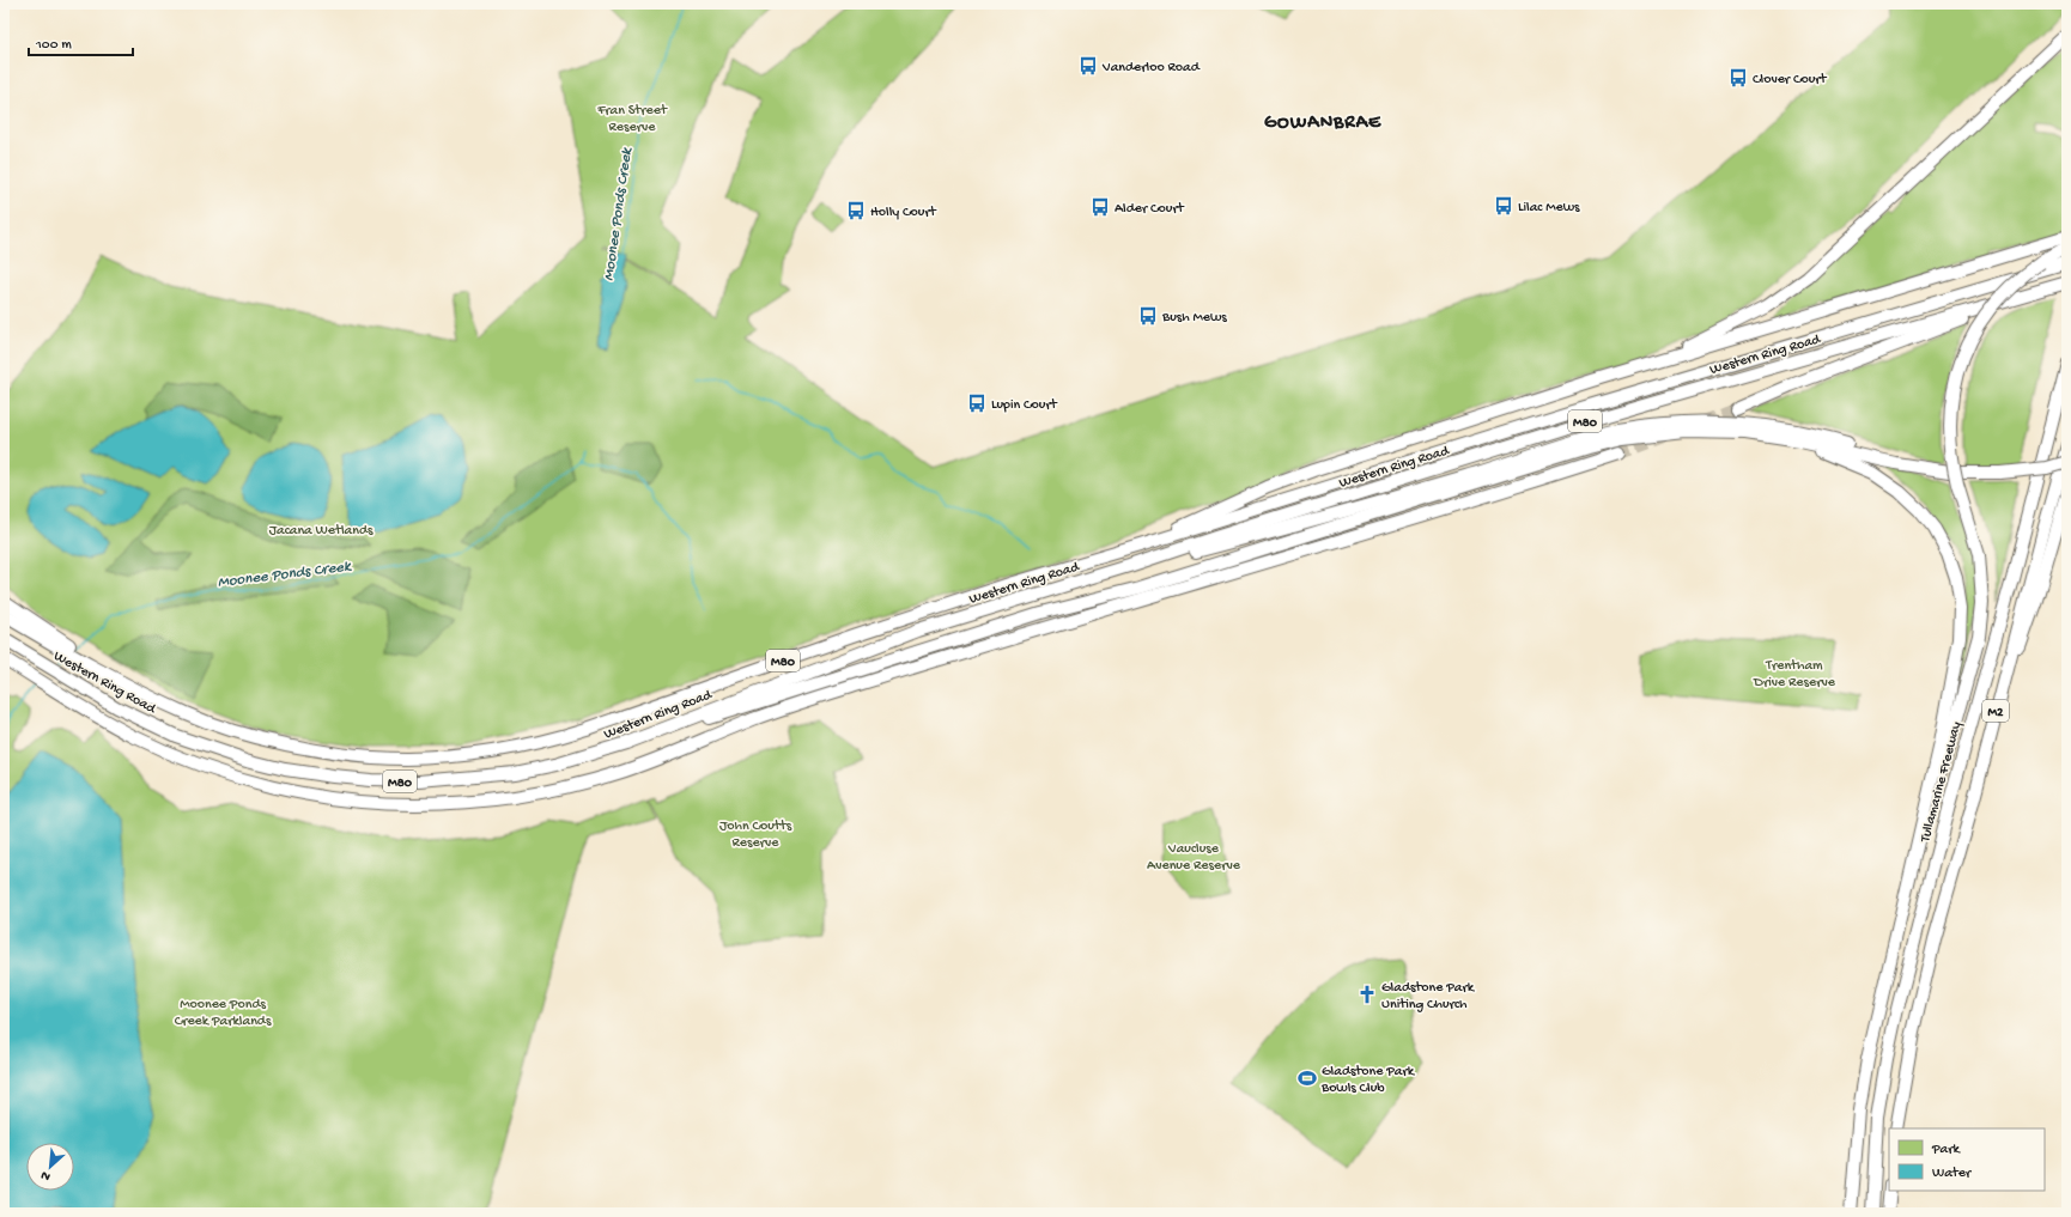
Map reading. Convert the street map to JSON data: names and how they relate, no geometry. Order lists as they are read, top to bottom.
{
  "streets": {
    "highway": [
      "Western Ring Road",
      "M80",
      "M2",
      "Tullamarine Freeway"
    ]
  },
  "districts": ["GOWANBRAE"],
  "water": ["Moonee Ponds Creek"],
  "parks": [
    "Fran Street Reserve",
    "Jacana Wetlands",
    "Trentham Drive Reserve",
    "John Coutts Reserve",
    "Vaucluse Avenue Reserve",
    "Moonee Ponds Creek Parklands"
  ],
  "places": {
    "bus stop": [
      "Vanderloo Road",
      "Clover Court",
      "Lilac Mews",
      "Alder Court",
      "Holly Court",
      "Bush Mews",
      "Lupin Court"
    ],
    "church": ["Gladstone Park Uniting Church"],
    "sports": ["Gladstone Park Bowls Club"]
  },
  "legend": ["Park", "Water"],
  "scale_bar": "100 m",
  "north": "bottom left"
}
